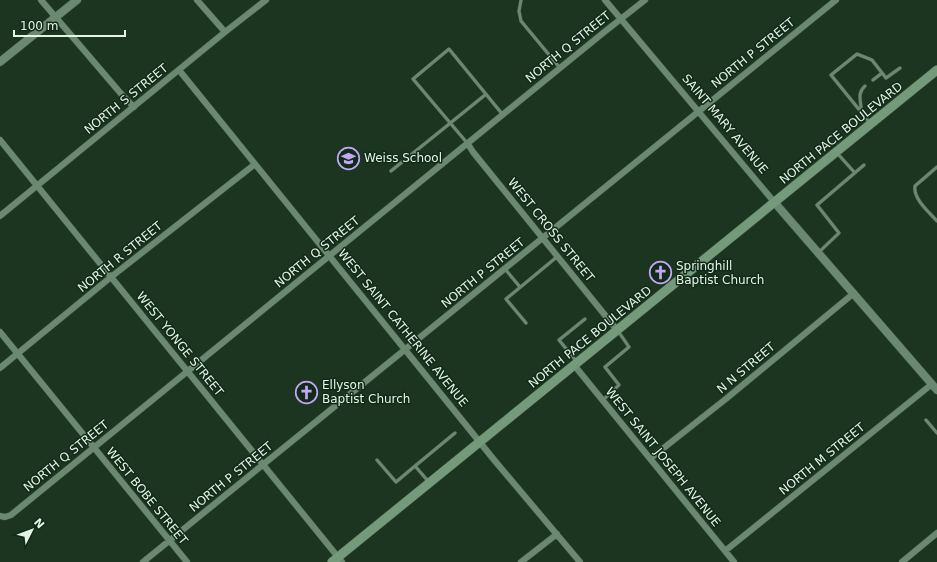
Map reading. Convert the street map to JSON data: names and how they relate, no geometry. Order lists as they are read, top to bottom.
{
  "streets": {
    "main road": ["NORTH PACE BOULEVARD"],
    "street": [
      "NORTH Q STREET",
      "NORTH P STREET",
      "NORTH S STREET",
      "SAINT MARY AVENUE",
      "WEST CROSS STREET",
      "NORTH R STREET",
      "WEST SAINT CATHERINE AVENUE",
      "WEST YONGE STREET",
      "N N STREET",
      "WEST SAINT JOSEPH AVENUE",
      "NORTH M STREET",
      "WEST BOBE STREET"
    ]
  },
  "crossings": [
    ["NORTH Q STREET", "SAINT MARY AVENUE"],
    ["NORTH Q STREET", "WEST CROSS STREET"],
    ["NORTH Q STREET", "WEST SAINT CATHERINE AVENUE"],
    ["NORTH Q STREET", "WEST YONGE STREET"],
    ["NORTH Q STREET", "WEST BOBE STREET"],
    ["NORTH P STREET", "SAINT MARY AVENUE"],
    ["NORTH P STREET", "WEST CROSS STREET"],
    ["NORTH P STREET", "WEST SAINT CATHERINE AVENUE"],
    ["NORTH P STREET", "WEST YONGE STREET"],
    ["NORTH P STREET", "WEST BOBE STREET"],
    ["NORTH S STREET", "WEST SAINT CATHERINE AVENUE"],
    ["NORTH S STREET", "WEST YONGE STREET"],
    ["SAINT MARY AVENUE", "NORTH PACE BOULEVARD"],
    ["SAINT MARY AVENUE", "N N STREET"],
    ["SAINT MARY AVENUE", "NORTH M STREET"],
    ["NORTH PACE BOULEVARD", "WEST CROSS STREET"],
    ["NORTH PACE BOULEVARD", "WEST SAINT CATHERINE AVENUE"],
    ["NORTH PACE BOULEVARD", "WEST YONGE STREET"],
    ["NORTH PACE BOULEVARD", "WEST SAINT JOSEPH AVENUE"],
    ["NORTH R STREET", "WEST SAINT CATHERINE AVENUE"],
    ["NORTH R STREET", "WEST YONGE STREET"],
    ["NORTH R STREET", "WEST BOBE STREET"],
    ["N N STREET", "WEST SAINT JOSEPH AVENUE"],
    ["WEST SAINT JOSEPH AVENUE", "NORTH M STREET"]
  ],
  "places": {
    "school or university": ["Weiss School"],
    "church": ["Springhill Baptist Church", "Ellyson Baptist Church"]
  },
  "scale_bar": "100 m",
  "north": "top right"
}
